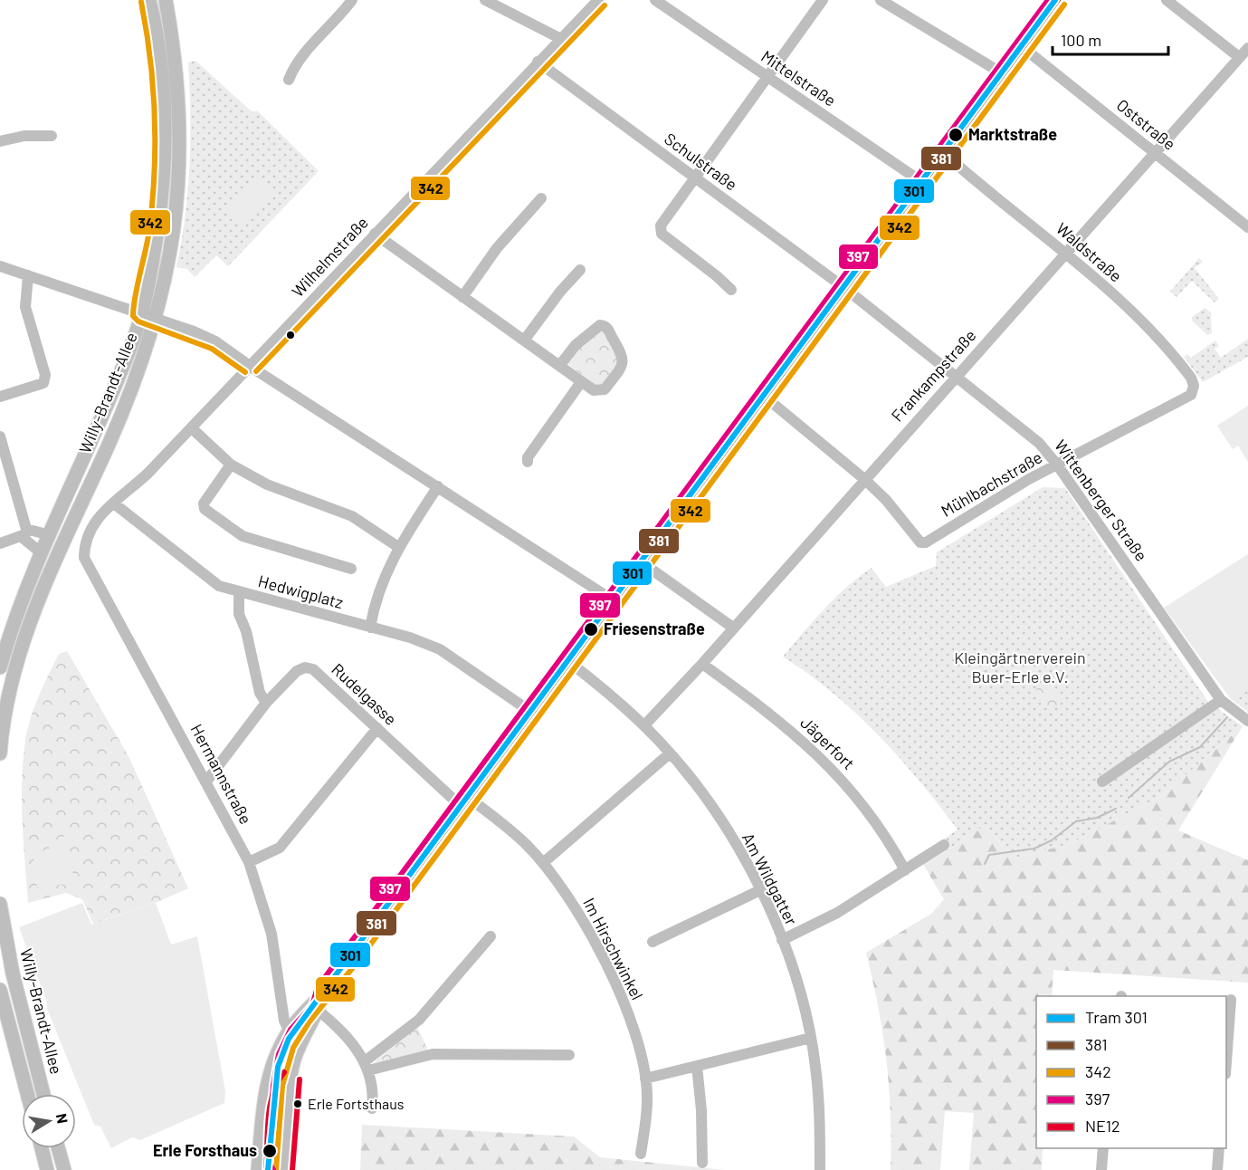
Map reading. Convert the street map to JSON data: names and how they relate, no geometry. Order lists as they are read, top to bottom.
{
  "streets": {
    "main road": ["Willy-Brandt-Allee"],
    "street": [
      "Mittelstraße",
      "Oststraße",
      "Schulstraße",
      "Waldstraße",
      "Wilhelmstraße",
      "Frankampstraße",
      "Mühlbachstraße",
      "Wittenberger Straße",
      "Hedwigplatz",
      "Rudelgasse",
      "Jägerfort",
      "Hermannstraße",
      "Am Wildgatter",
      "Im Hirschwinkel"
    ]
  },
  "crossings": [
    ["Oststraße", "Frankampstraße"],
    ["Schulstraße", "Wilhelmstraße"],
    ["Schulstraße", "Wittenberger Straße"],
    ["Waldstraße", "Frankampstraße"],
    ["Waldstraße", "Mühlbachstraße"],
    ["Wilhelmstraße", "Hermannstraße"],
    ["Frankampstraße", "Mühlbachstraße"],
    ["Frankampstraße", "Wittenberger Straße"],
    ["Frankampstraße", "Jägerfort"],
    ["Frankampstraße", "Am Wildgatter"],
    ["Mühlbachstraße", "Wittenberger Straße"],
    ["Hedwigplatz", "Rudelgasse"],
    ["Rudelgasse", "Hermannstraße"],
    ["Rudelgasse", "Im Hirschwinkel"]
  ],
  "parks": ["Kleingärtnerverein Buer-Erle e.V."],
  "places": [
    "Marktstraße",
    "Friesenstraße",
    "Erle Fortsthaus",
    "Erle Forsthaus"
  ],
  "lines": [
    "tram line 301",
    "transit line 381",
    "transit line 397",
    "transit line 342",
    "transit line NE12"
  ],
  "legend": [
    "Tram 301",
    "381",
    "342",
    "397",
    "NE12"
  ],
  "scale_bar": "100 m",
  "north": "right"
}
